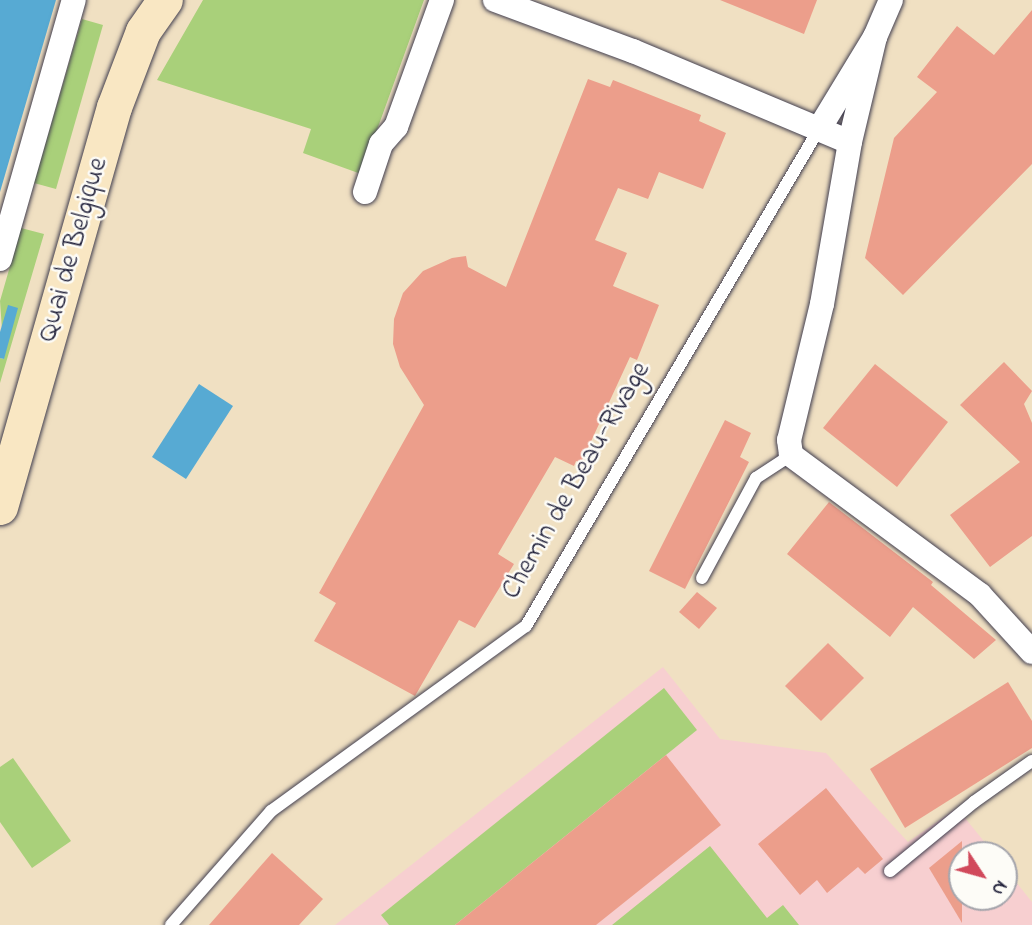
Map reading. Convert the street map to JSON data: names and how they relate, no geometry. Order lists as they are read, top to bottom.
{
  "streets": {
    "street": ["Quai de Belgique", "Chemin de Beau-Rivage"]
  },
  "north": "bottom right"
}
